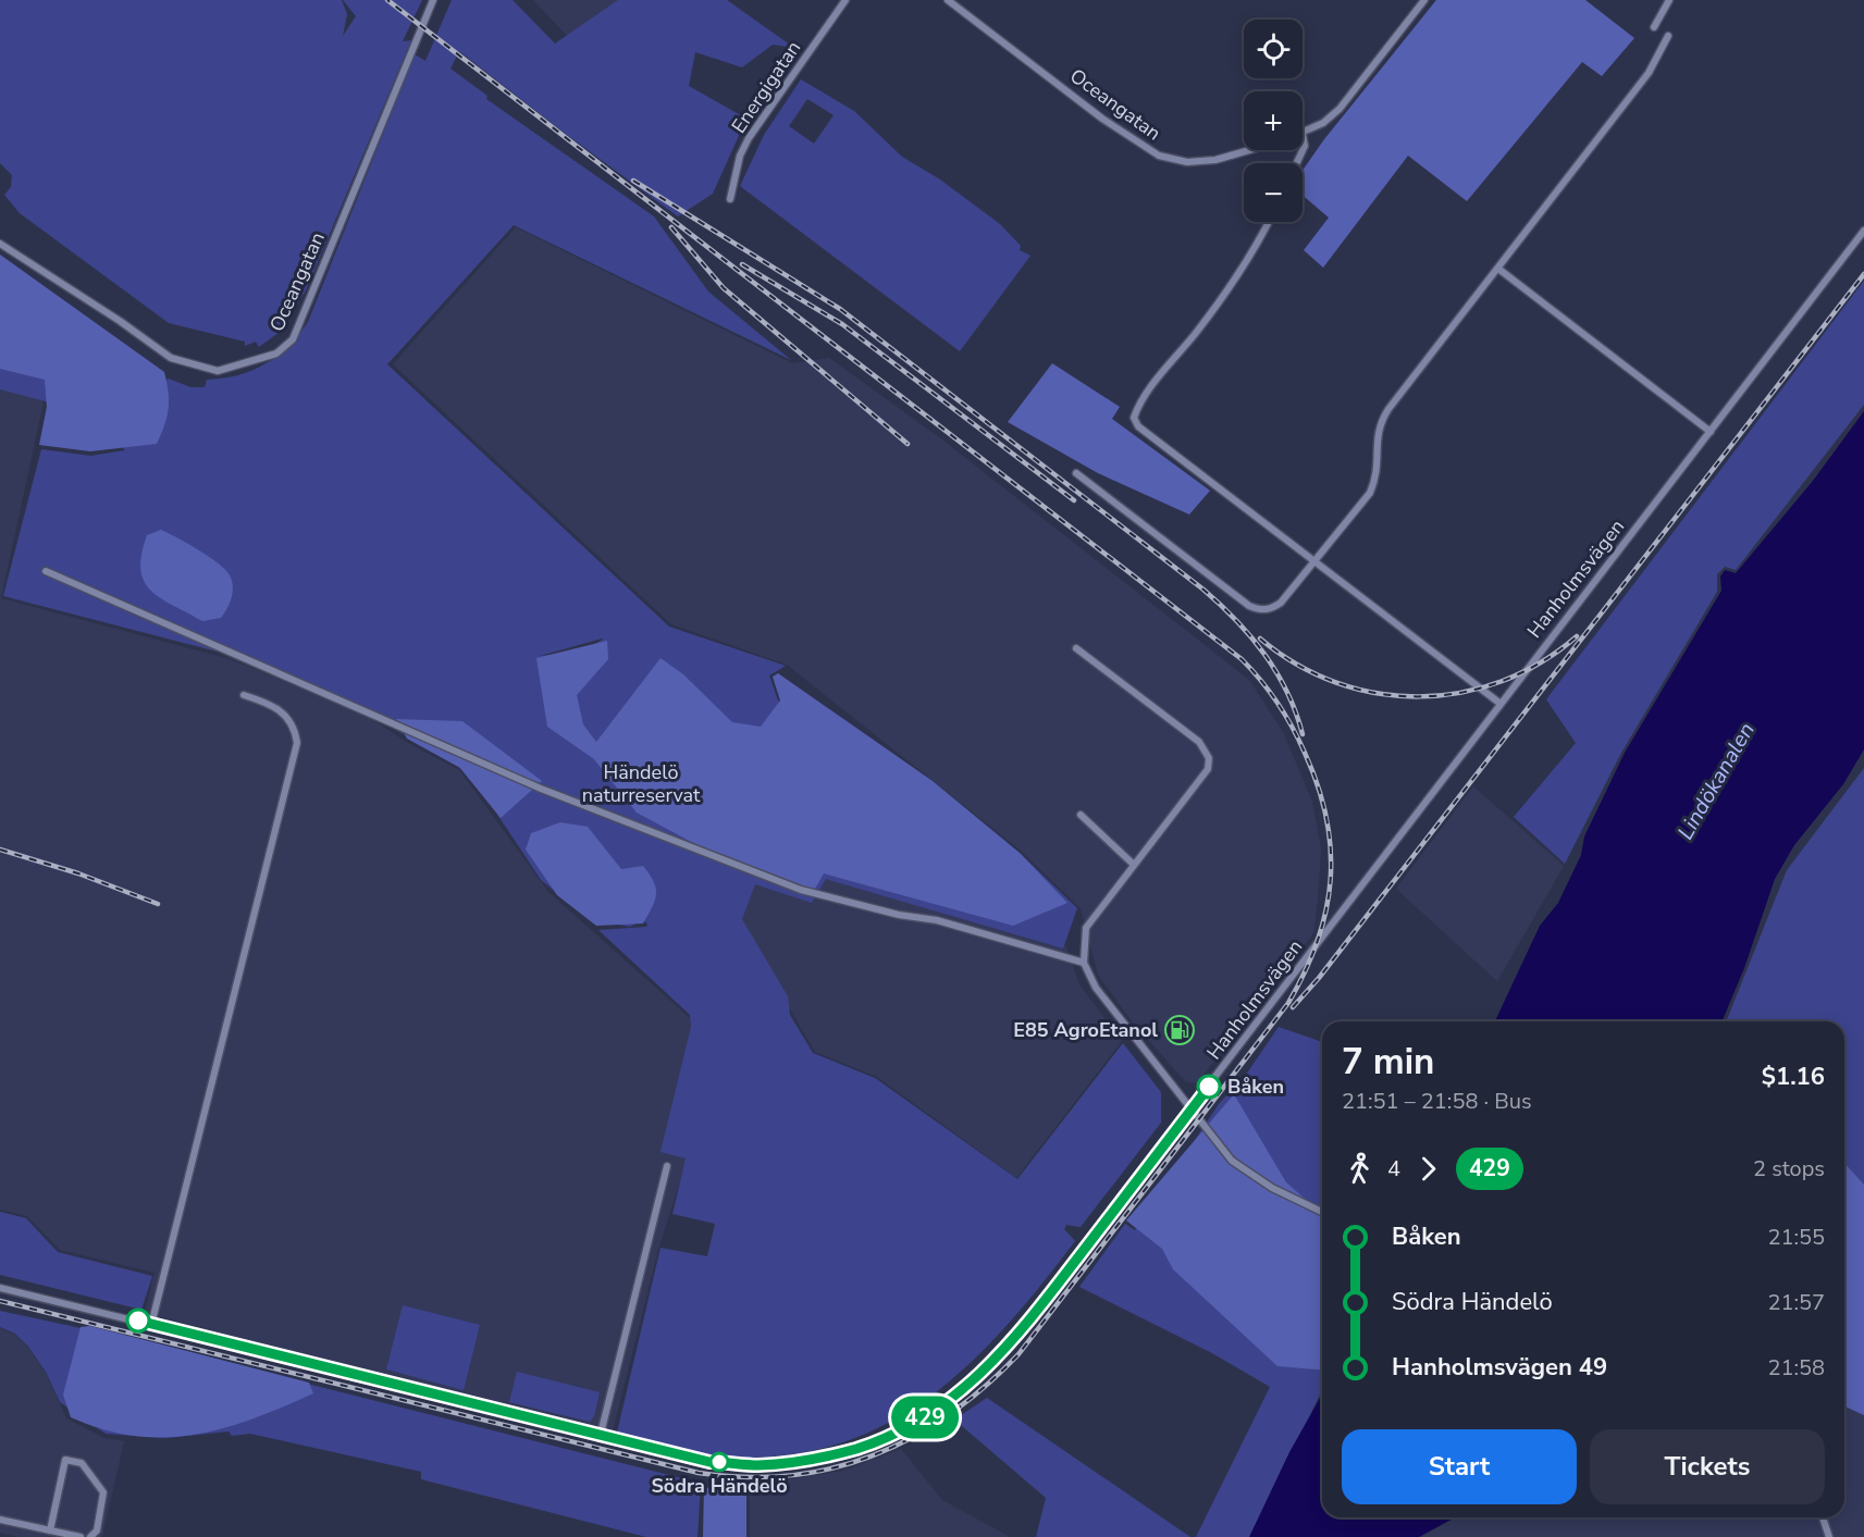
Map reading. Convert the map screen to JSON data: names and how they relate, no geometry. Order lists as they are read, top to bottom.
{
  "streets": {
    "street": ["Energigatan", "Oceangatan", "Hanholmsvägen"]
  },
  "water": ["Lindökanalen"],
  "parks": ["Händelö naturreservat"],
  "places": {
    "fuel station": ["E85 AgroEtanol"],
    "other": ["Båken", "Södra Händelö"]
  },
  "lines": ["bus line 429"],
  "page": {
    "on_map": "429",
    "map_buttons": ["+", "−"],
    "heading": ["7 min", "21:51 – 21:58 · Bus", "$1.16"],
    "legs": ["4", "429", "2 stops"],
    "list": [
      {
        "name": "Båken",
        "value": "21:55"
      },
      {
        "name": "Södra Händelö",
        "value": "21:57"
      },
      {
        "name": "Hanholmsvägen 49",
        "value": "21:58"
      }
    ],
    "buttons": ["Start", "Tickets"]
  }
}
